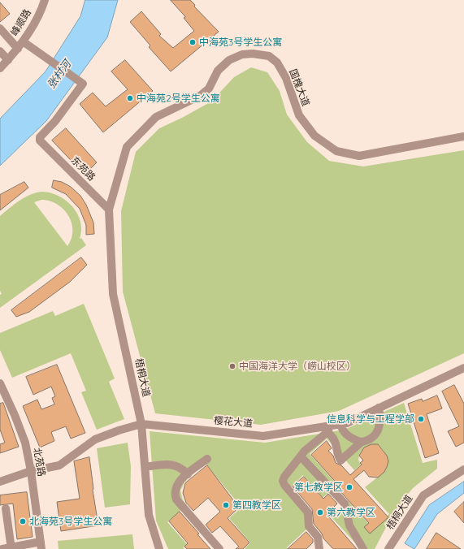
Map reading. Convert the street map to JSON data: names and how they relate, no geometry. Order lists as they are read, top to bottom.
{
  "streets": {
    "street": [
      "峰顺路",
      "国槐大道",
      "东苑路",
      "梧桐大道",
      "樱花大道",
      "北苑路"
    ]
  },
  "crossings": [
    ["峰顺路", "东苑路"],
    ["国槐大道", "东苑路"],
    ["国槐大道", "梧桐大道"],
    ["东苑路", "梧桐大道"],
    ["梧桐大道", "樱花大道"],
    ["樱花大道", "北苑路"]
  ],
  "water": ["张村河"],
  "places": [
    "中海苑3号学生公寓",
    "中海苑2号学生公寓",
    "中国海洋大学（崂山校区）",
    "信息科学与工程学部",
    "第七教学区",
    "第四教学区",
    "第六教学区",
    "北海苑3号学生公寓"
  ]
}
